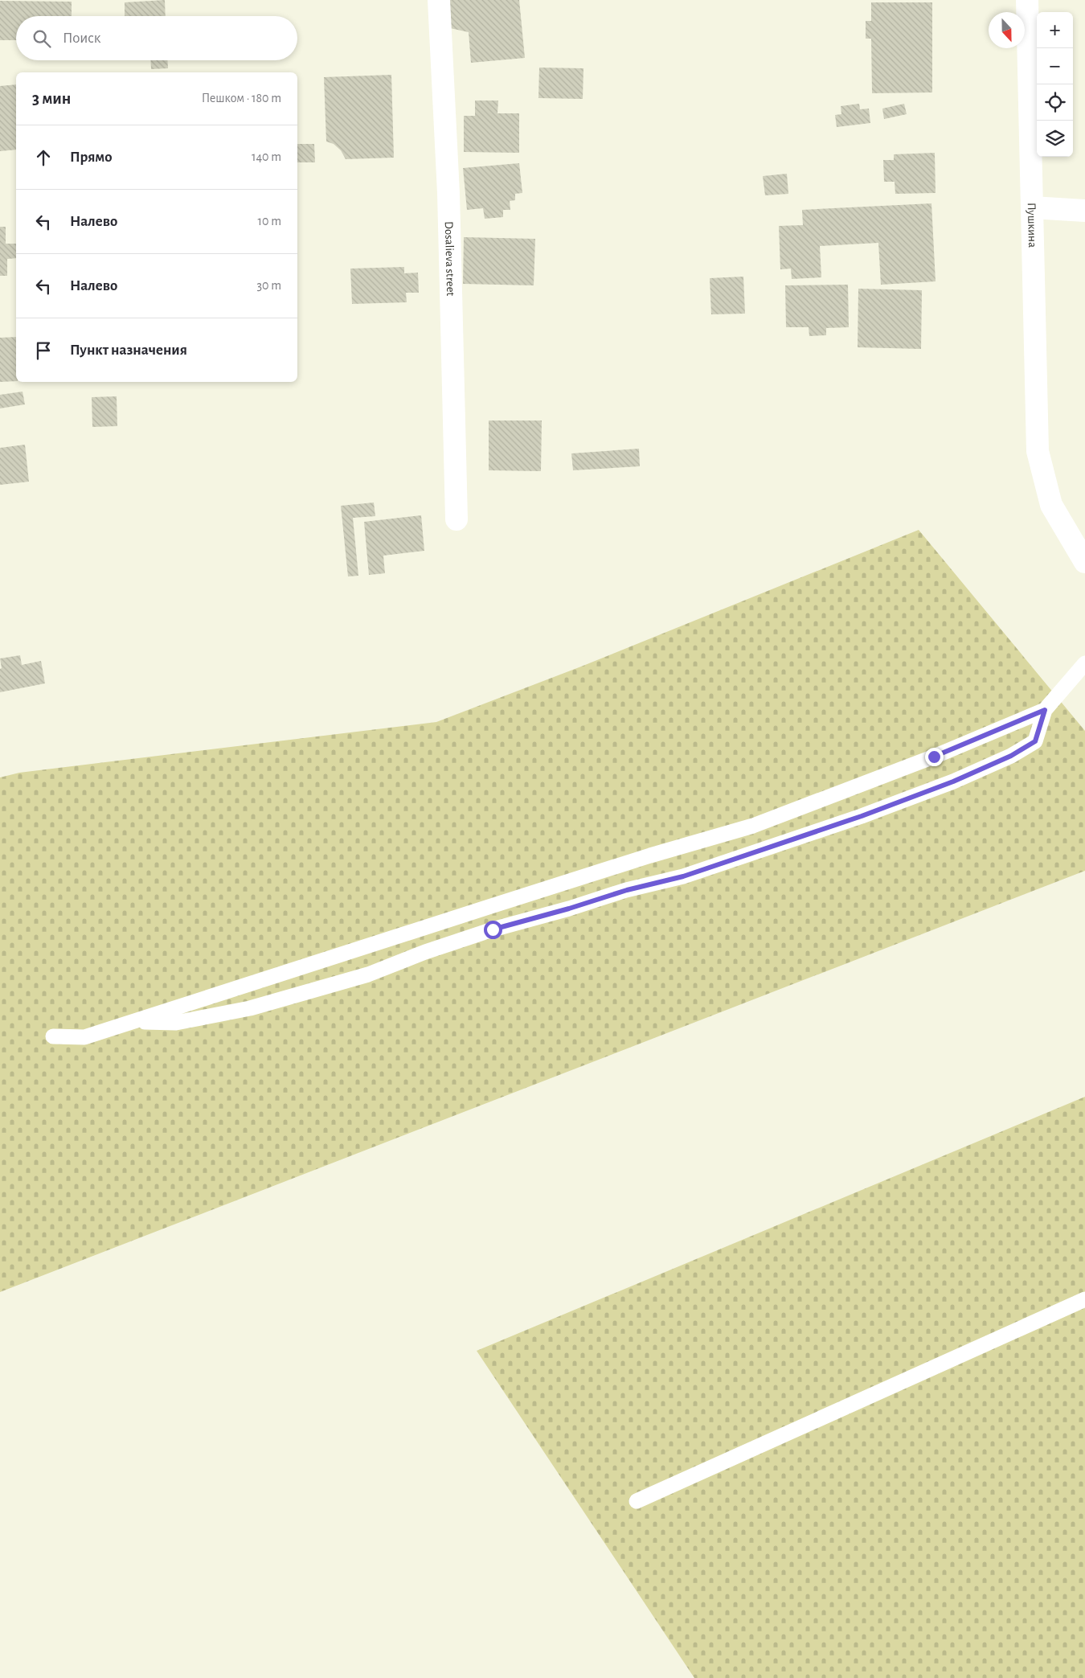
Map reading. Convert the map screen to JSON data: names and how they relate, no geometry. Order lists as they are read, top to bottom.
{
  "streets": {
    "street": ["Пушкина", "Dosalieva street"]
  },
  "north": "bottom",
  "page": {
    "map_buttons": ["+", "−"],
    "search": "Поиск",
    "heading": ["3 мин", "Пешком · 180 m"],
    "list": [
      ["Прямо", "140 m"],
      ["Налево", "10 m"],
      ["Налево", "30 m"],
      "Пункт назначения"
    ]
  }
}
